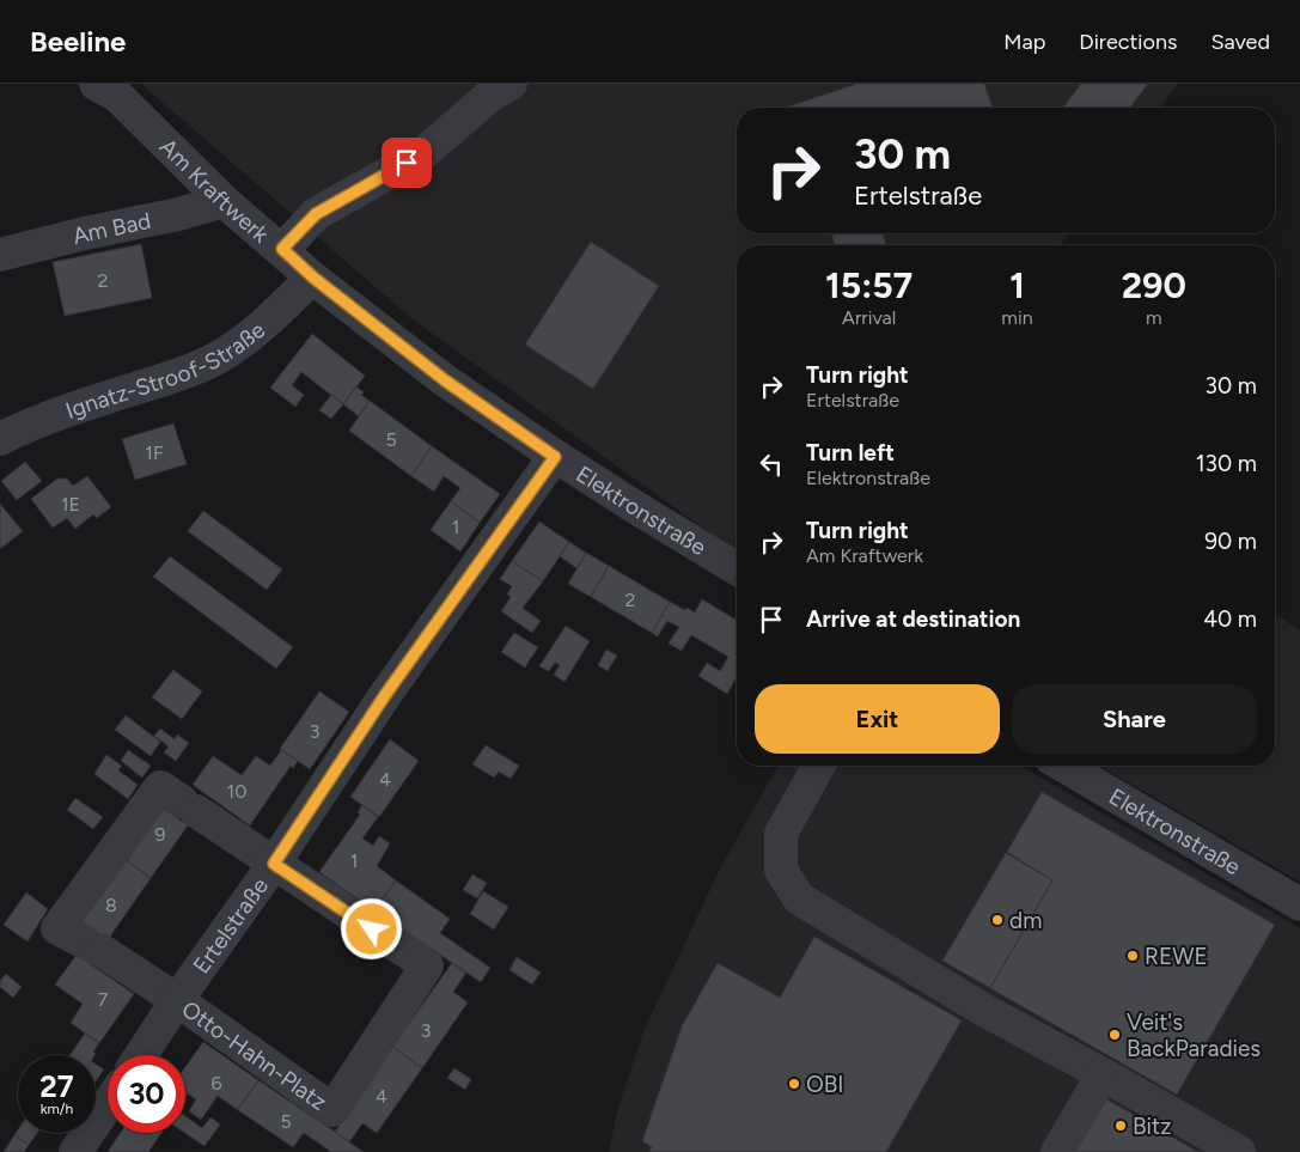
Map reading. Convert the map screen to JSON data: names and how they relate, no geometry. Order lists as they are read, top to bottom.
{
  "streets": {
    "street": [
      "Am Kraftwerk",
      "Am Bad",
      "Ignatz-Stroof-Straße",
      "Elektronstraße",
      "Ertelstraße",
      "Otto-Hahn-Platz"
    ]
  },
  "crossings": [
    ["Am Kraftwerk", "Am Bad"],
    ["Am Kraftwerk", "Elektronstraße"],
    ["Ignatz-Stroof-Straße", "Elektronstraße"],
    ["Elektronstraße", "Ertelstraße"],
    ["Ertelstraße", "Otto-Hahn-Platz"]
  ],
  "places": [
    "dm",
    "REWE",
    "Veit's BackParadies",
    "OBI",
    "Bitz"
  ],
  "house_numbers": [
    "2",
    "5",
    "1F",
    "1E",
    "1",
    "2",
    "3",
    "4",
    "10",
    "9",
    "1",
    "8",
    "7",
    "3",
    "6",
    "4",
    "5"
  ],
  "page": {
    "header": "Beeline",
    "nav": ["Map", "Directions", "Saved"],
    "turn": ["30 m", "Ertelstraße"],
    "eta": [
      "15:57",
      "Arrival",
      "1",
      "min",
      "290",
      "m"
    ],
    "list": [
      {
        "name": "Turn right",
        "note": "Ertelstraße",
        "value": "30 m"
      },
      {
        "name": "Turn left",
        "note": "Elektronstraße",
        "value": "130 m"
      },
      {
        "name": "Turn right",
        "note": "Am Kraftwerk",
        "value": "90 m"
      },
      {
        "name": "Arrive at destination",
        "value": "40 m"
      }
    ],
    "buttons": ["Exit", "Share"],
    "speed": "27 km/h",
    "limit": "30"
  }
}
